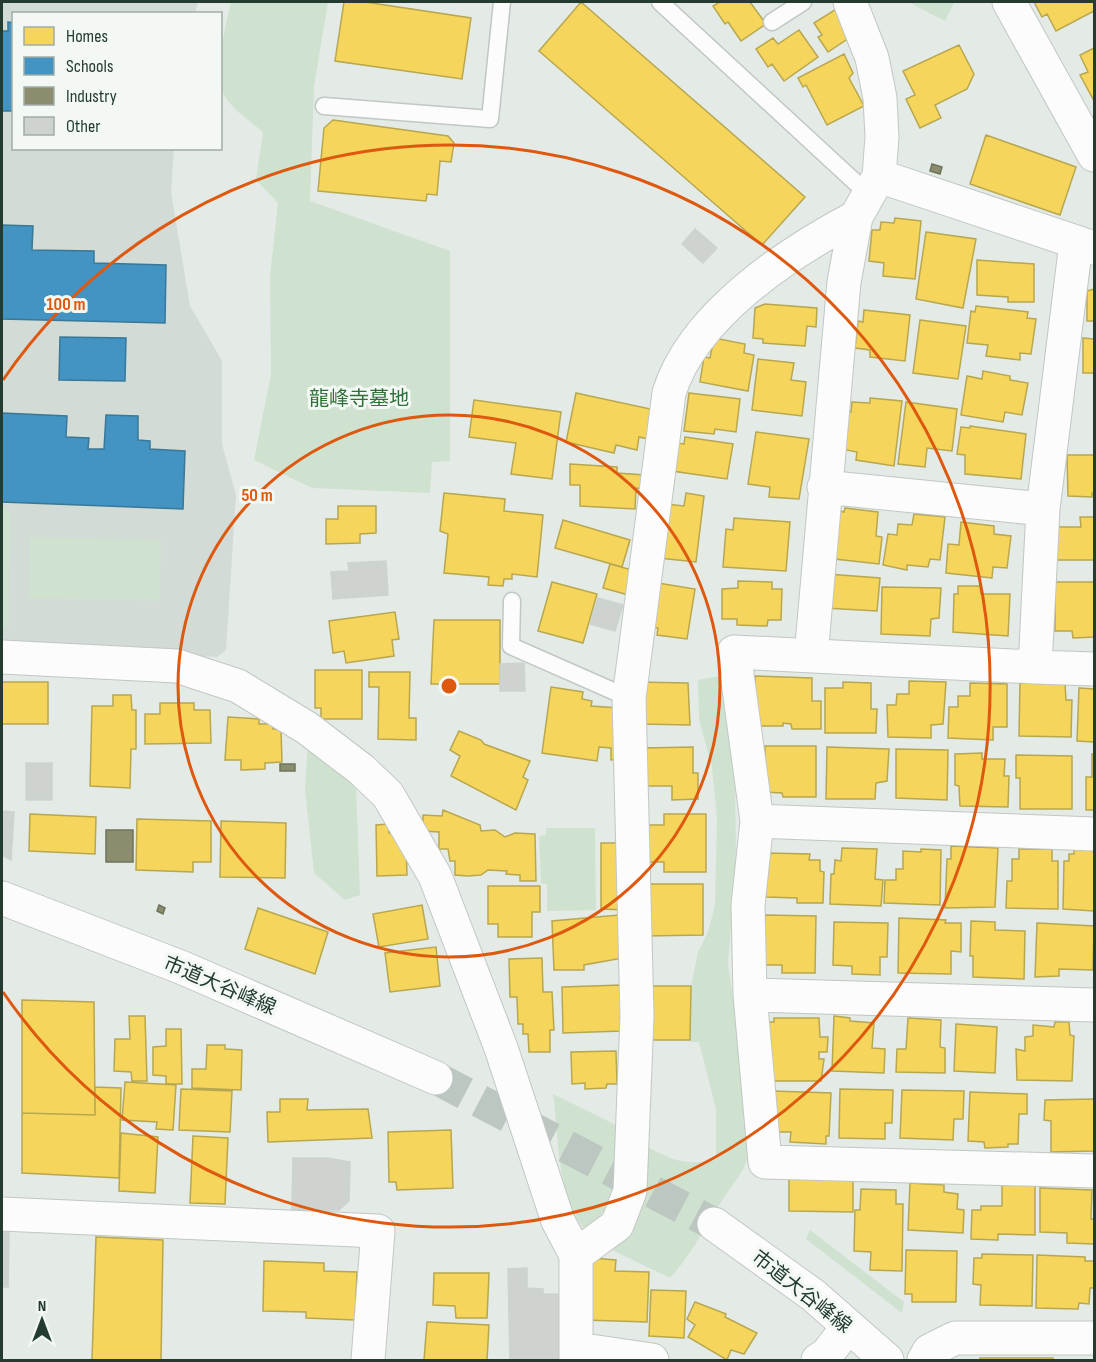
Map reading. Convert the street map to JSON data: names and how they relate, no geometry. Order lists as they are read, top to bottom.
{
  "streets": {
    "street": ["市道大谷峰線"]
  },
  "parks": ["龍峰寺墓地"],
  "legend": [
    "Homes",
    "Schools",
    "Industry",
    "Other"
  ],
  "north": "top",
  "rings": ["100 m", "50 m"]
}
